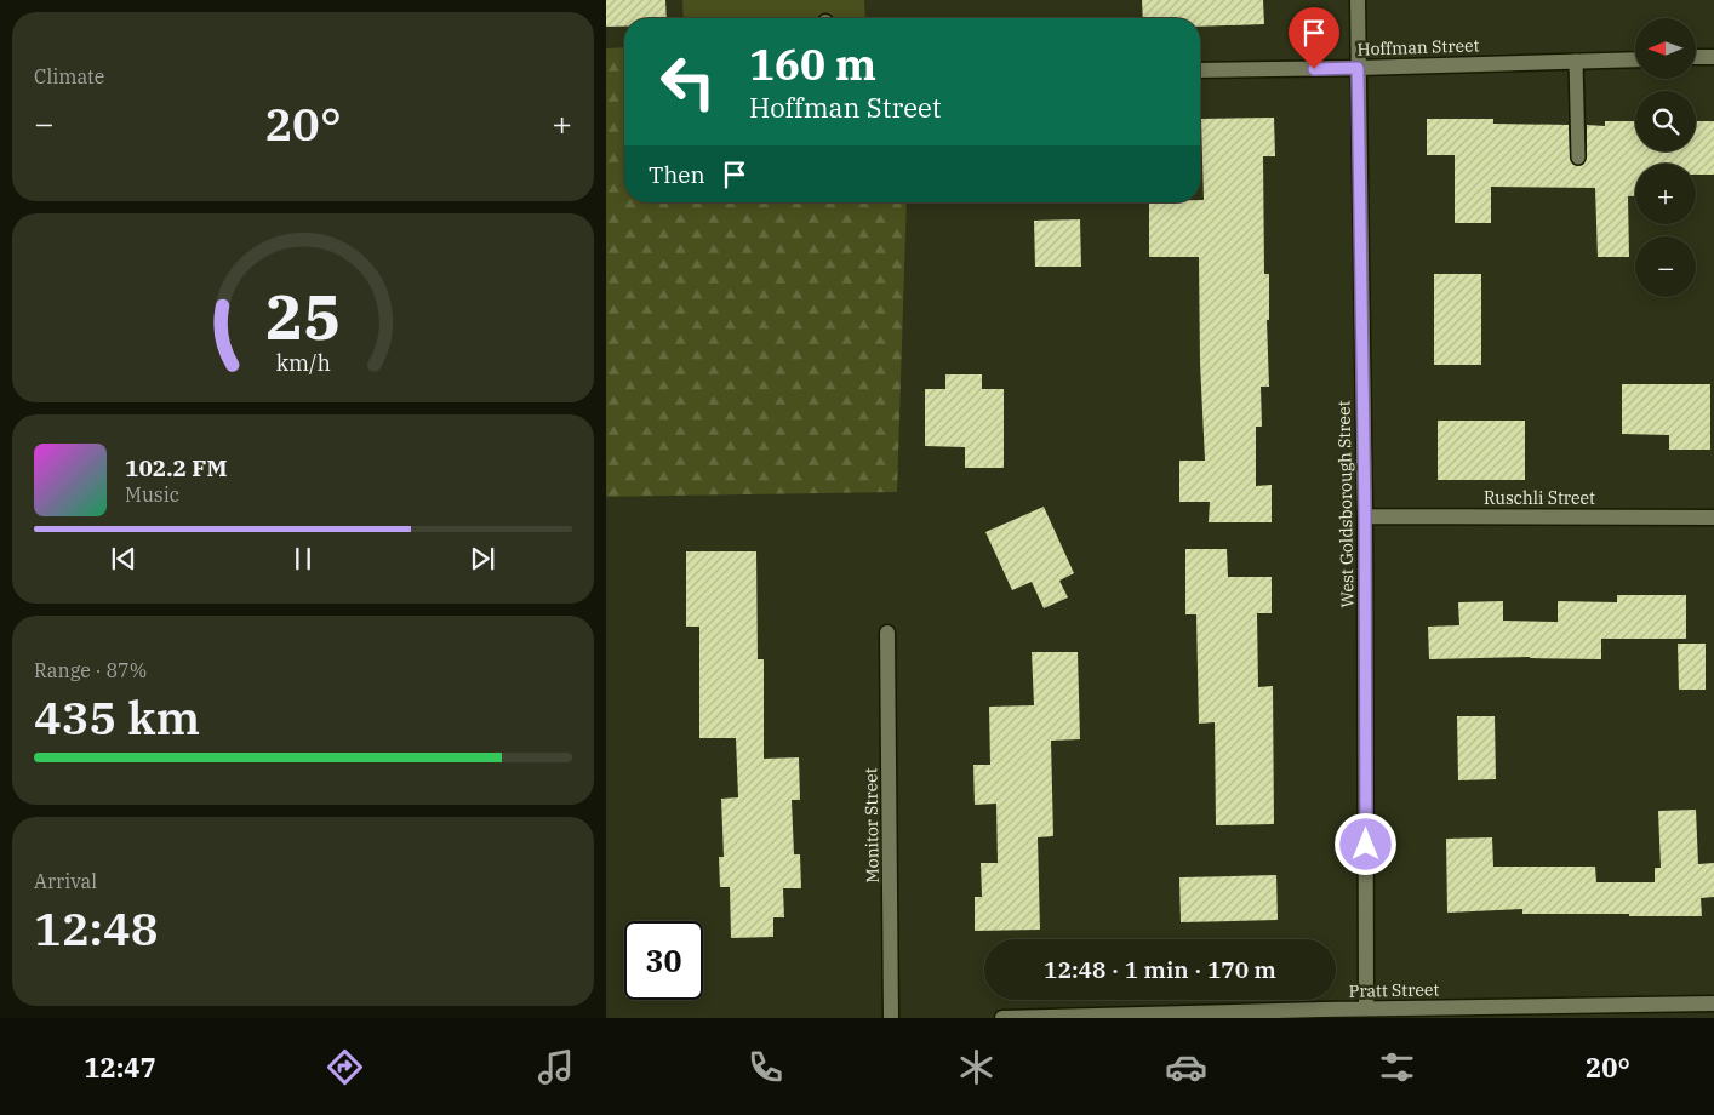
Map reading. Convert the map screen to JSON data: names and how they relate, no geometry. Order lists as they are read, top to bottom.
{
  "streets": {
    "street": [
      "Hoffman Street",
      "Ruschli Street",
      "West Goldsborough Street",
      "Monitor Street",
      "Pratt Street"
    ]
  },
  "crossings": [
    ["Hoffman Street", "West Goldsborough Street"],
    ["Ruschli Street", "West Goldsborough Street"],
    ["West Goldsborough Street", "Pratt Street"]
  ],
  "north": "left",
  "page": {
    "tile": [
      "Climate",
      ["Range · 87%", "435 km"],
      ["Arrival", "12:48"]
    ],
    "map_buttons": ["+", "−"],
    "turn": ["160 m", "Hoffman Street"],
    "heat": ["−", "20°", "+"],
    "then": "Then",
    "song": ["102.2 FM", "Music"],
    "limit": "30",
    "trip": "12:48 · 1 min · 170 m",
    "tabs": ["12:47", "20°"],
    "gauge": ["25", "km/h"]
  }
}
